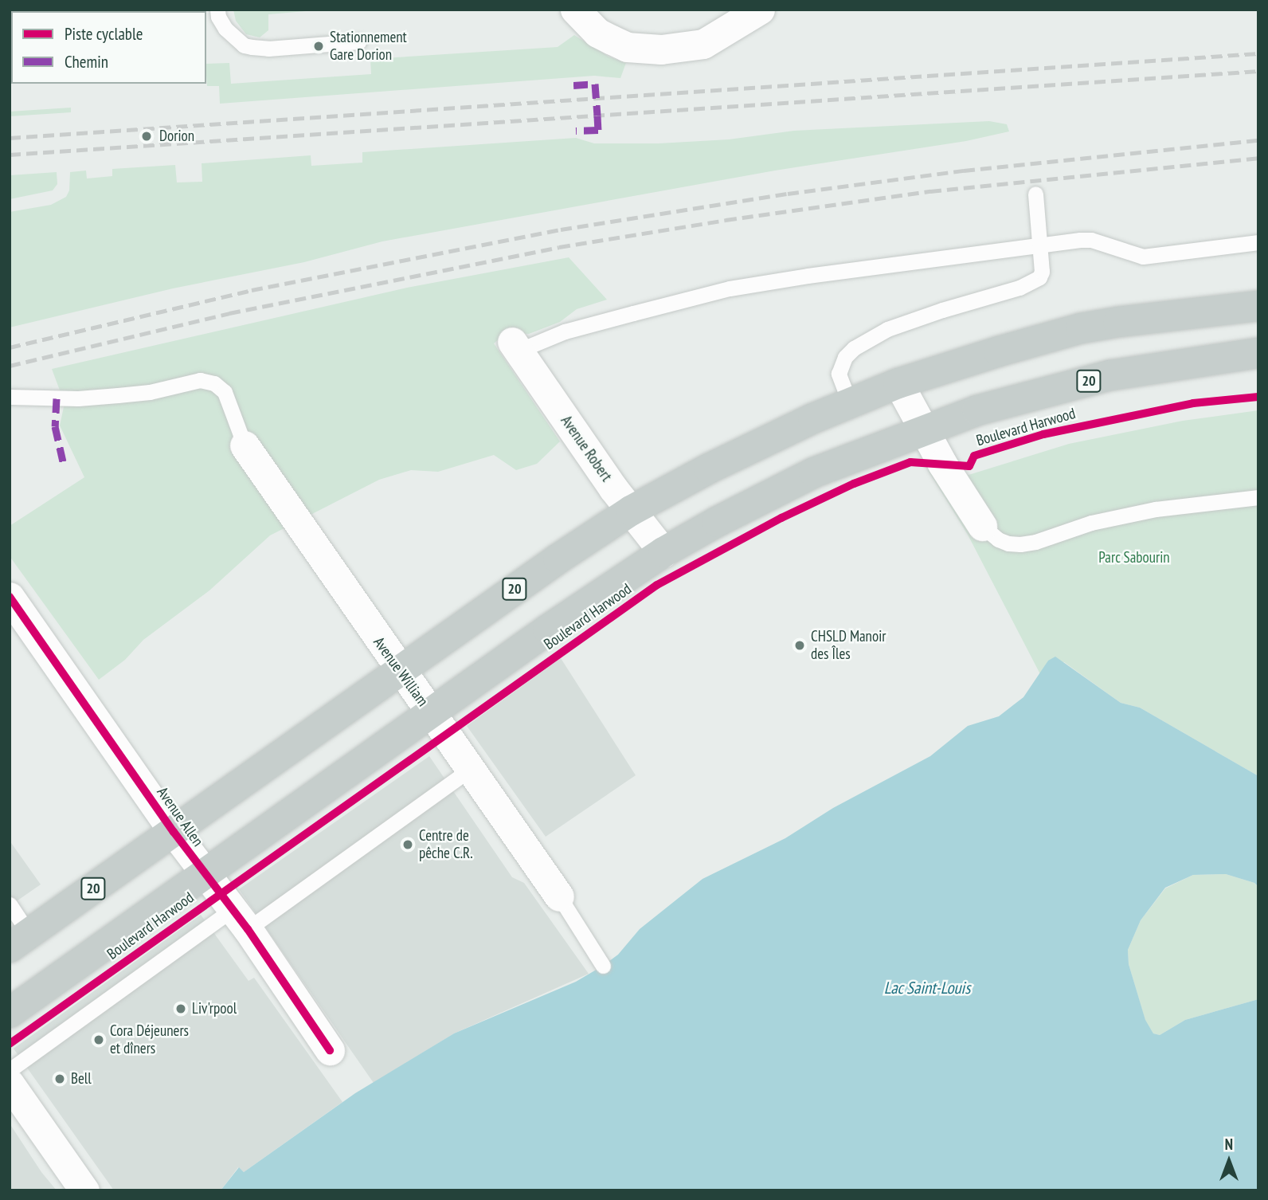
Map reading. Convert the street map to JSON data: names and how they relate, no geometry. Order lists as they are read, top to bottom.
{
  "streets": {
    "highway": ["20", "Boulevard Harwood"],
    "street": ["Avenue Robert", "Avenue William", "Avenue Allen"]
  },
  "crossings": [
    ["20", "Avenue Robert"],
    ["20", "Avenue William"],
    ["20", "Avenue Allen"],
    ["Boulevard Harwood", "Avenue Robert"],
    ["Boulevard Harwood", "Avenue William"],
    ["Boulevard Harwood", "Avenue Allen"]
  ],
  "water": ["Lac Saint-Louis"],
  "parks": ["Parc Sabourin"],
  "places": [
    "Stationnement Gare Dorion",
    "Dorion",
    "CHSLD Manoir des Îles",
    "Centre de pêche C.R.",
    "Liv'rpool",
    "Cora Déjeuners et dîners",
    "Bell"
  ],
  "legend": ["Piste cyclable", "Chemin"],
  "north": "top"
}
